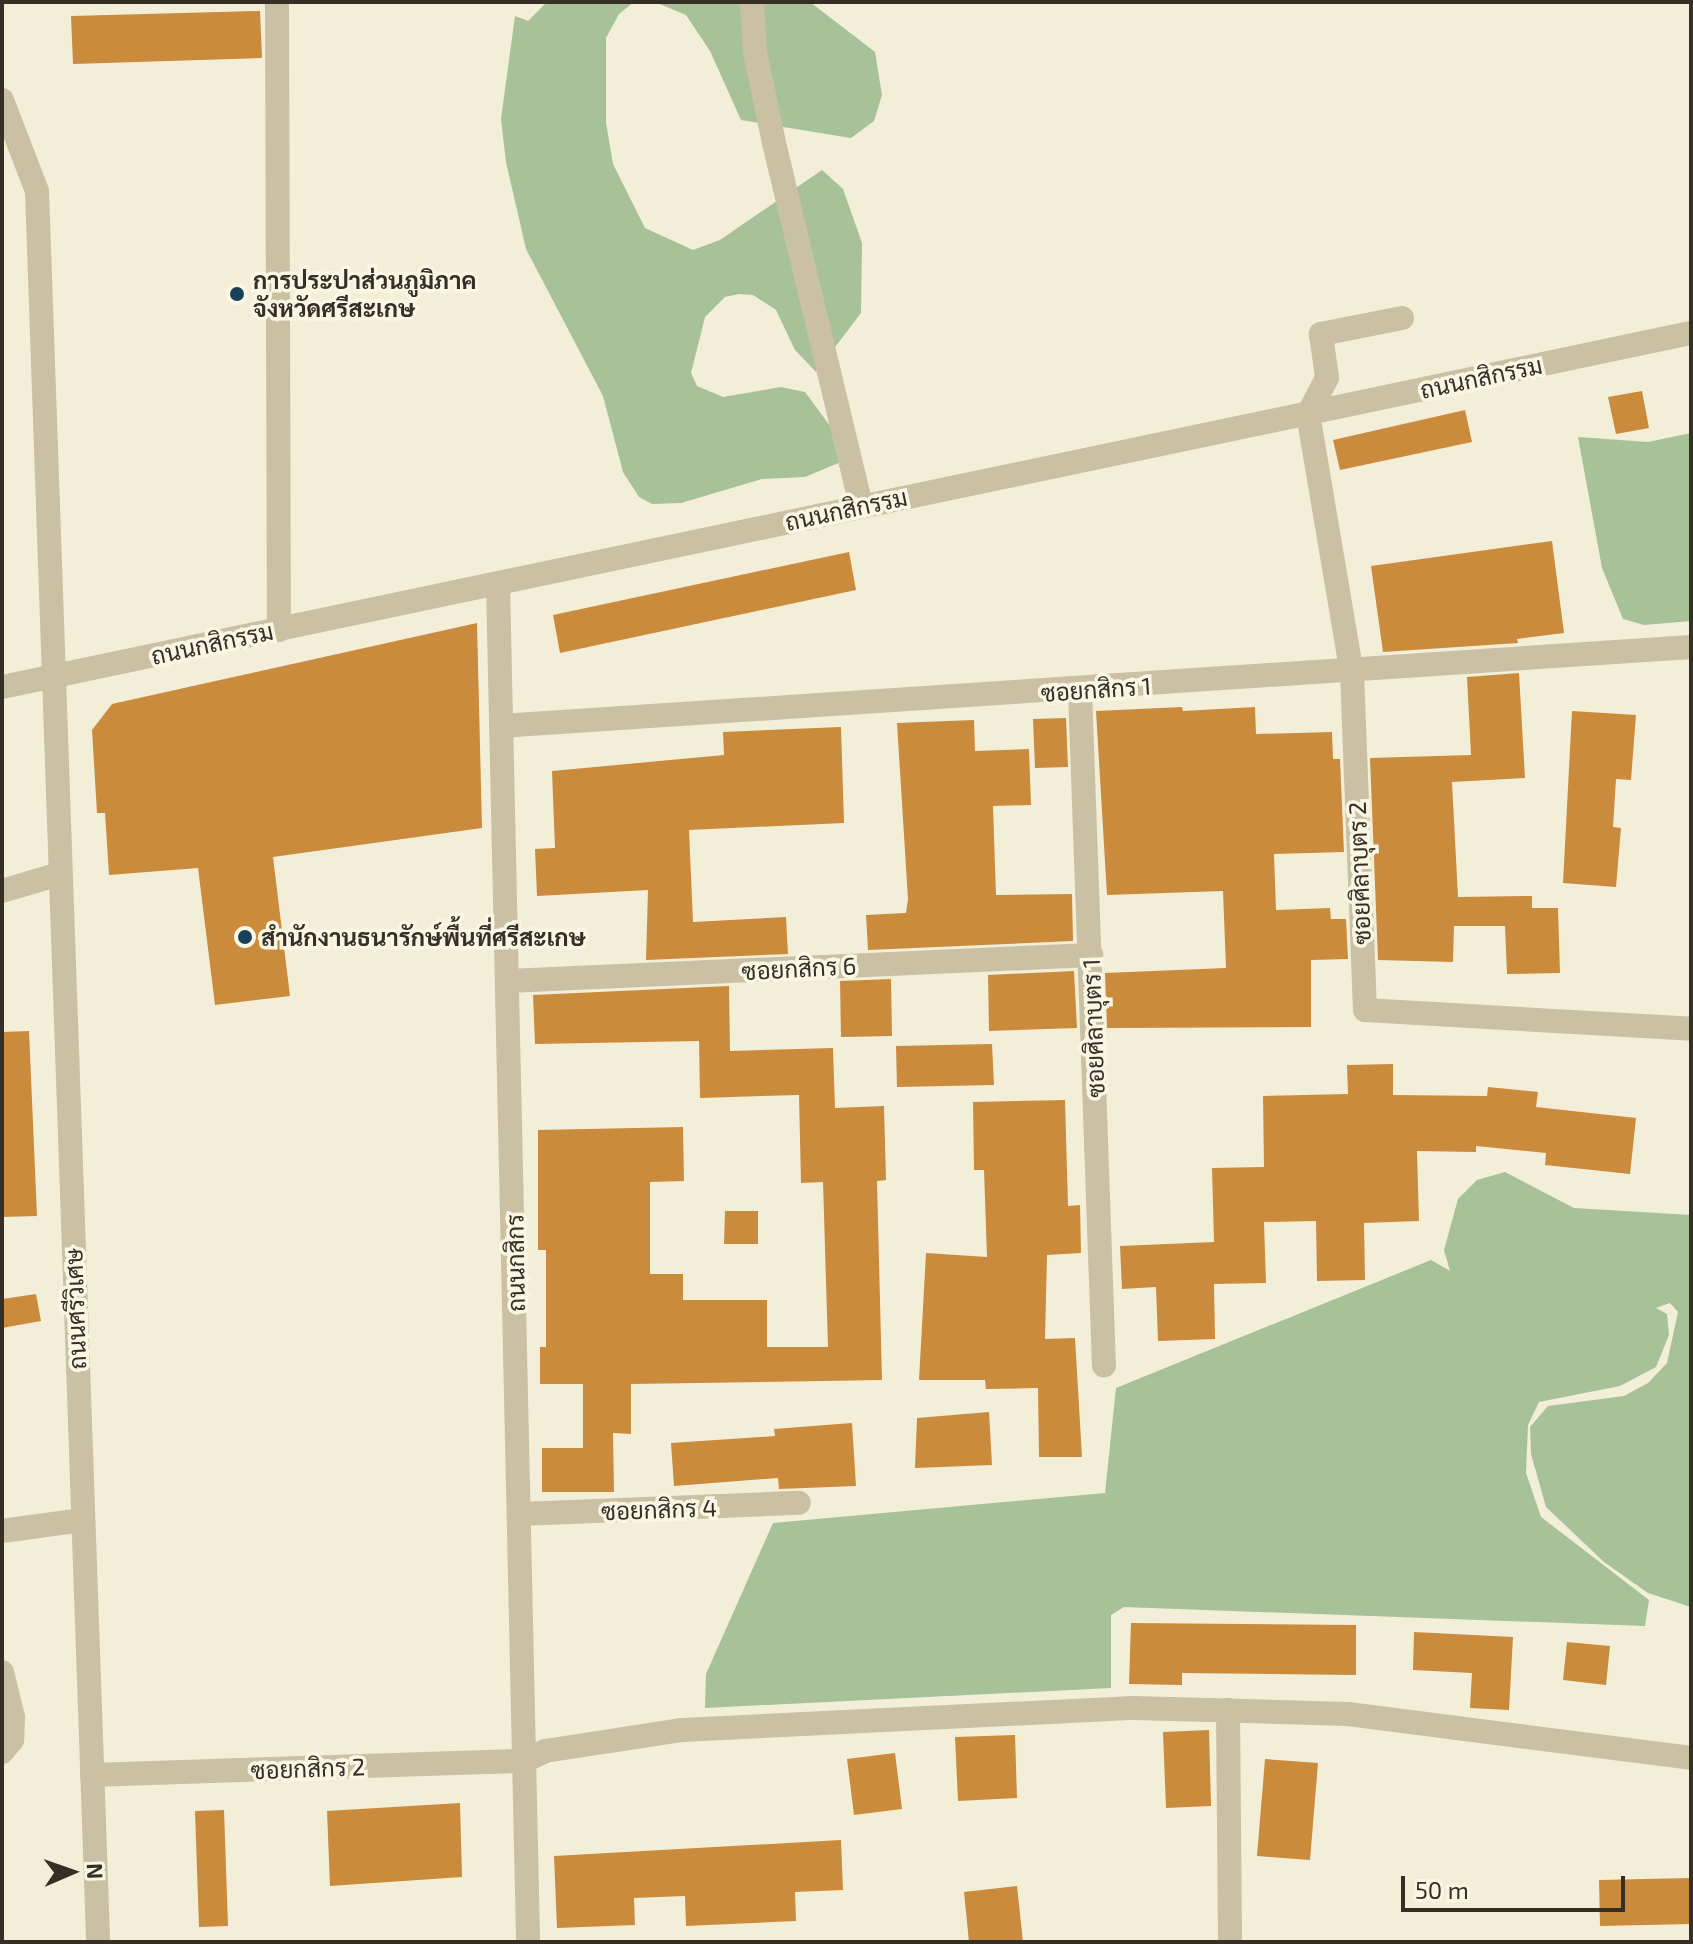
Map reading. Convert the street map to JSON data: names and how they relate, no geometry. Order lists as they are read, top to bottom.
{
  "streets": {
    "street": [
      "ถนนกสิกรรม",
      "ซอยกสิกร 1",
      "ซอยศิลาบุตร 2",
      "ซอยกสิกร 6",
      "ซอยศิลาบุตร 1",
      "ถนนกสิกร",
      "ถนนศรีวิเศษ",
      "ซอยกสิกร 4",
      "ซอยกสิกร 2"
    ]
  },
  "crossings": [
    ["ถนนกสิกรรม", "ซอยศิลาบุตร 2"],
    ["ถนนกสิกรรม", "ถนนกสิกร"],
    ["ถนนกสิกรรม", "ถนนศรีวิเศษ"],
    ["ซอยกสิกร 1", "ซอยศิลาบุตร 2"],
    ["ซอยกสิกร 1", "ซอยศิลาบุตร 1"],
    ["ซอยกสิกร 1", "ถนนกสิกร"],
    ["ซอยกสิกร 6", "ซอยศิลาบุตร 1"],
    ["ซอยกสิกร 6", "ถนนกสิกร"],
    ["ถนนกสิกร", "ซอยกสิกร 4"],
    ["ถนนกสิกร", "ซอยกสิกร 2"],
    ["ถนนศรีวิเศษ", "ซอยกสิกร 2"]
  ],
  "places": ["การประปาส่วนภูมิภาค จังหวัดศรีสะเกษ", "สำนักงานธนารักษ์พื้นที่ศรีสะเกษ"],
  "scale_bar": "50 m",
  "north": "right"
}
